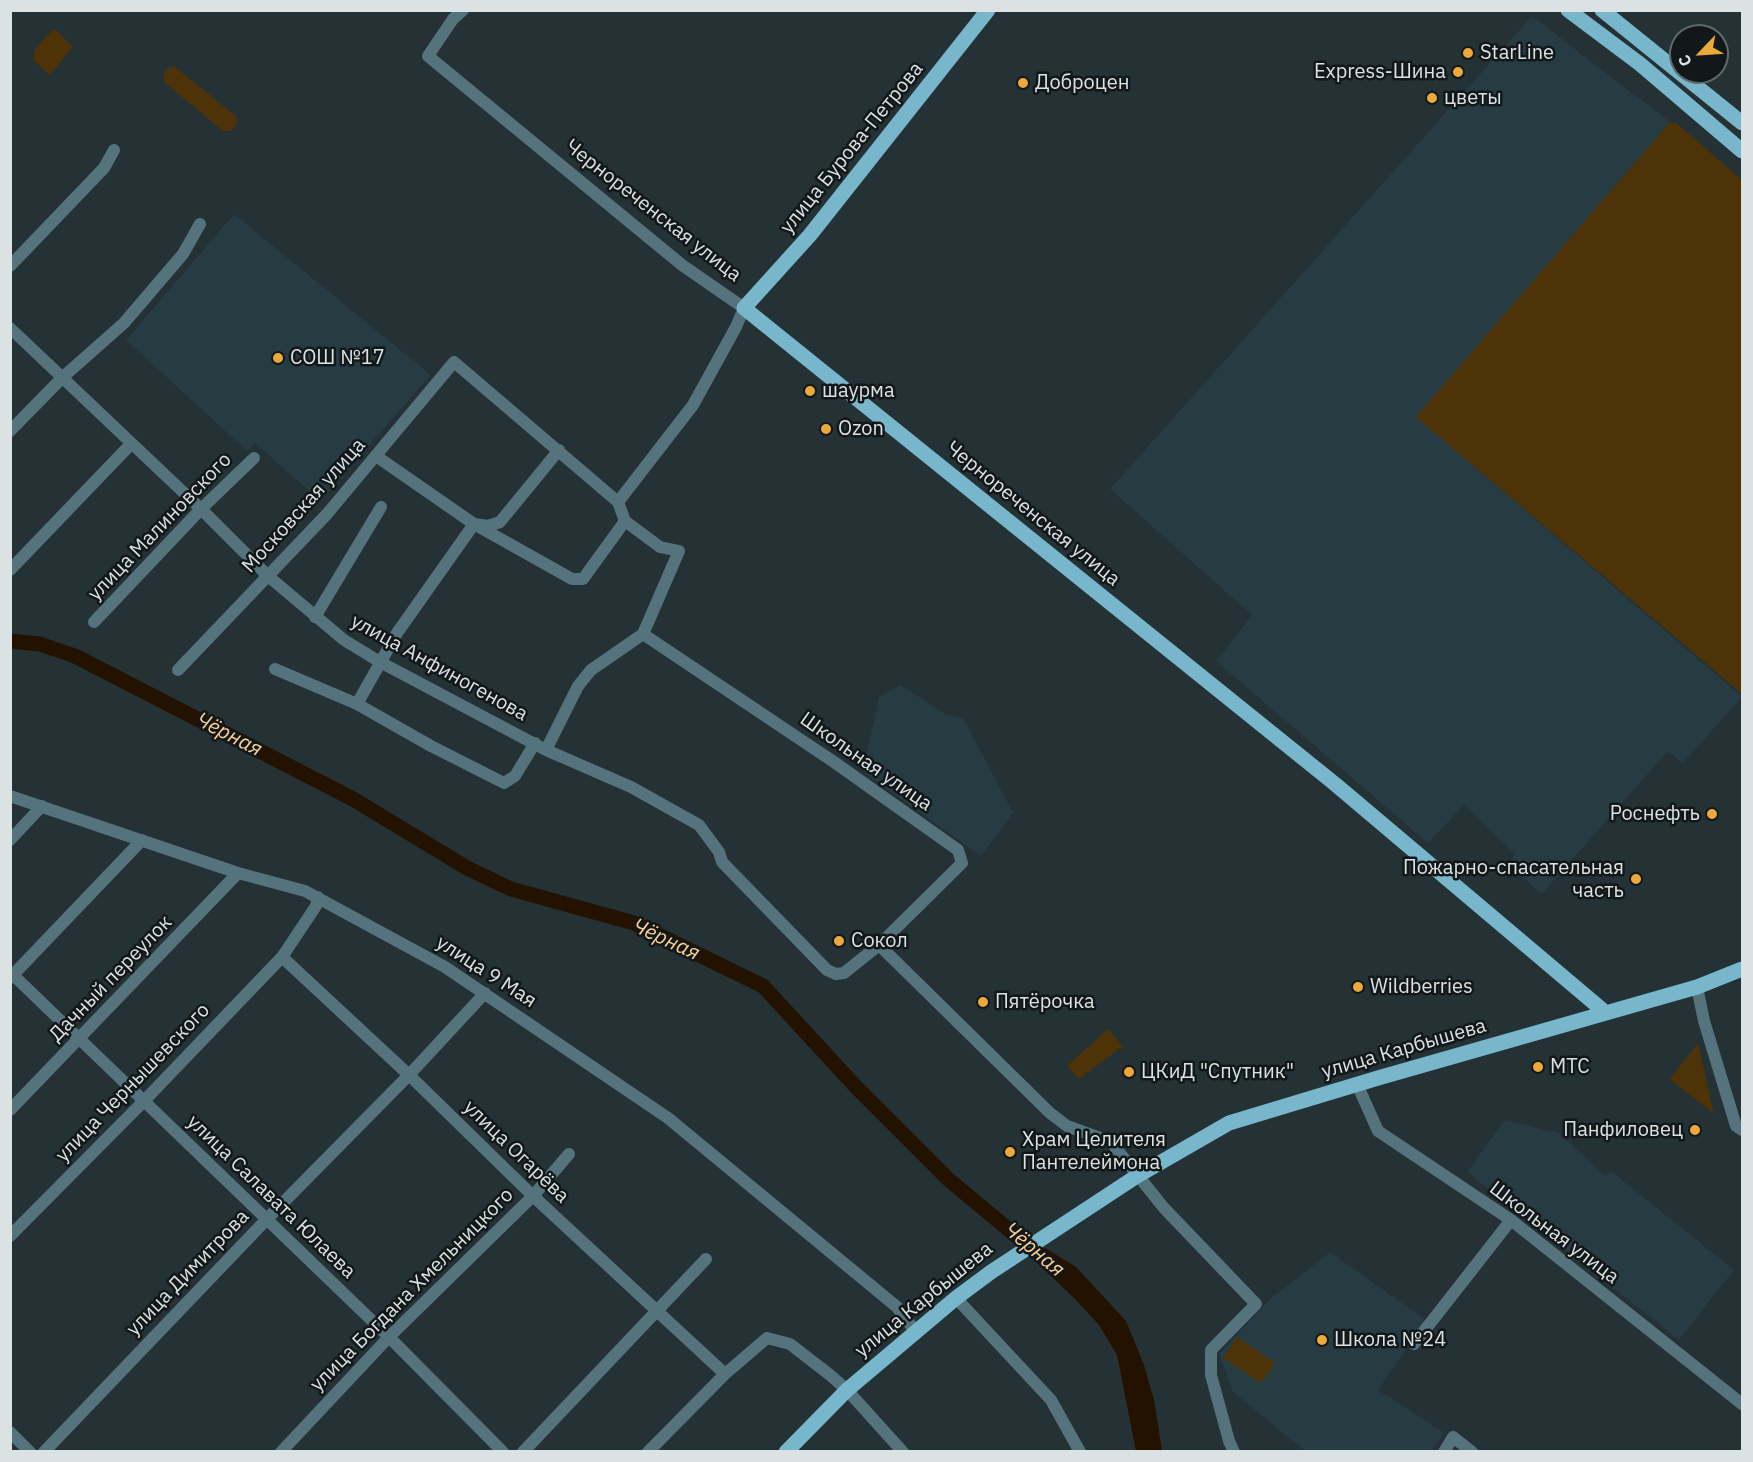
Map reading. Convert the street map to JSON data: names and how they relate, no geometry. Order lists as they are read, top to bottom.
{
  "streets": {
    "main road": ["улица Бурова-Петрова", "Чернореченская улица", "улица Карбышева"],
    "street": [
      "Московская улица",
      "улица Малиновского",
      "улица Анфиногенова",
      "Школьная улица",
      "улица 9 Мая",
      "Дачный переулок",
      "улица Чернышевского",
      "улица Огарёва",
      "улица Салавата Юлаева",
      "улица Димитрова",
      "улица Богдана Хмельницкого"
    ]
  },
  "crossings": [
    ["улица Бурова-Петрова", "Чернореченская улица"],
    ["Чернореченская улица", "улица Карбышева"],
    ["Московская улица", "улица Анфиногенова"],
    ["улица Малиновского", "улица Анфиногенова"],
    ["улица Анфиногенова", "Школьная улица"],
    ["Школьная улица", "улица Карбышева"],
    ["улица 9 Мая", "Дачный переулок"],
    ["улица 9 Мая", "улица Карбышева"],
    ["улица 9 Мая", "улица Чернышевского"],
    ["улица 9 Мая", "улица Димитрова"],
    ["Дачный переулок", "улица Салавата Юлаева"],
    ["улица Чернышевского", "улица Огарёва"],
    ["улица Чернышевского", "улица Салавата Юлаева"],
    ["улица Огарёва", "улица Димитрова"],
    ["улица Огарёва", "улица Богдана Хмельницкого"],
    ["улица Салавата Юлаева", "улица Димитрова"],
    ["улица Салавата Юлаева", "улица Богдана Хмельницкого"]
  ],
  "water": ["Чёрная"],
  "places": [
    "StarLine",
    "Express-Шина",
    "Доброцен",
    "цветы",
    "СОШ №17",
    "шаурма",
    "Ozon",
    "Роснефть",
    "Пожарно-спасательная часть",
    "Сокол",
    "Wildberries",
    "Пятёрочка",
    "МТС",
    "ЦКиД \"Спутник\"",
    "Панфиловец",
    "Храм Целителя Пантелеймона",
    "Школа №24"
  ],
  "north": "bottom left"
}
